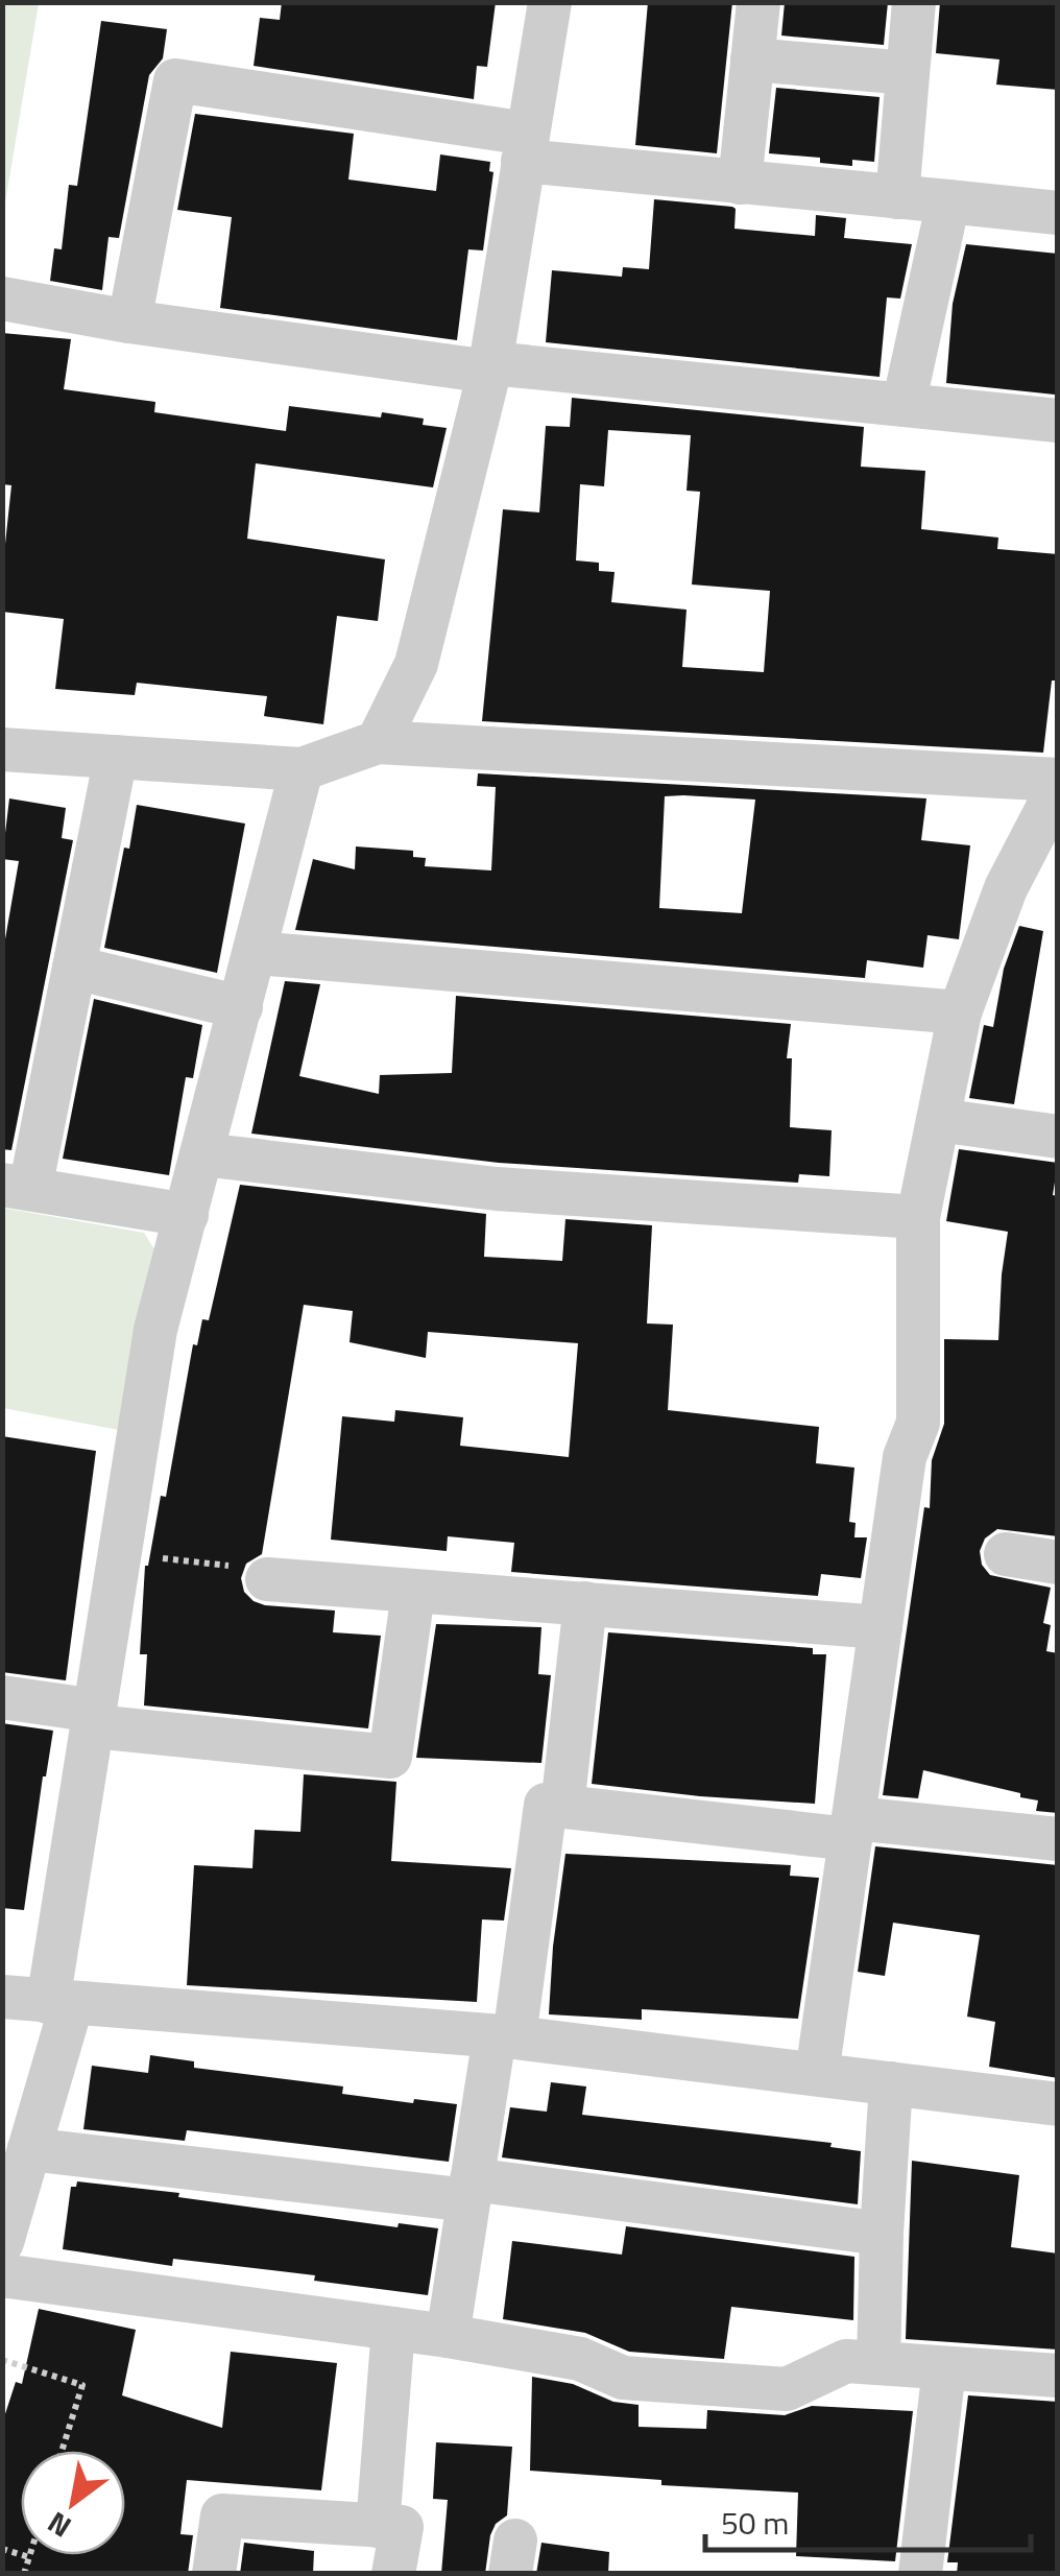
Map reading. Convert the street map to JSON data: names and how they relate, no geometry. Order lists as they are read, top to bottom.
{
  "scale_bar": "50 m",
  "north": "bottom left"
}
